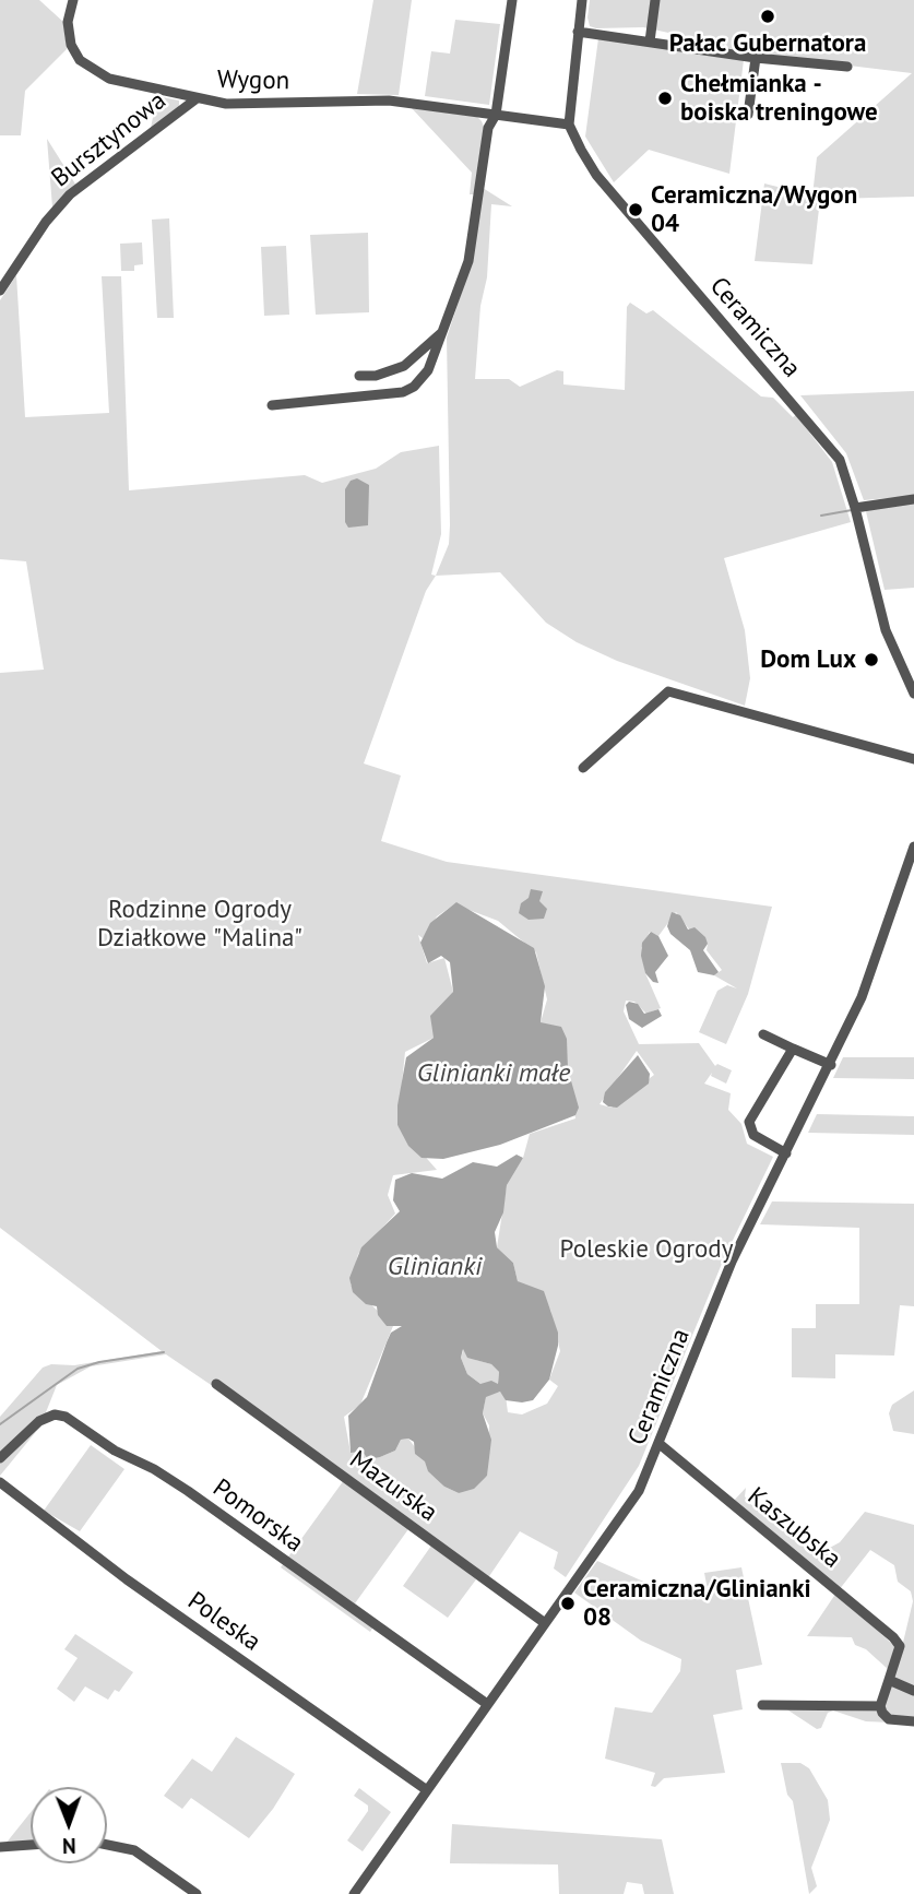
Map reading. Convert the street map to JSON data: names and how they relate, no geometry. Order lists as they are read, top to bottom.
{
  "streets": {
    "street": [
      "Wygon",
      "Bursztynowa",
      "Ceramiczna",
      "Mazurska",
      "Pomorska",
      "Kaszubska",
      "Poleska"
    ]
  },
  "crossings": [
    ["Wygon", "Bursztynowa"],
    ["Wygon", "Ceramiczna"],
    ["Ceramiczna", "Mazurska"],
    ["Ceramiczna", "Pomorska"],
    ["Ceramiczna", "Kaszubska"],
    ["Ceramiczna", "Poleska"]
  ],
  "water": ["Glinianki małe", "Glinianki"],
  "parks": ["Rodzinne Ogrody Działkowe \"Malina\"", "Poleskie Ogrody"],
  "places": [
    "Pałac Gubernatora",
    "Chełmianka - boiska treningowe",
    "Ceramiczna/Wygon 04",
    "Dom Lux",
    "Ceramiczna/Glinianki 08"
  ],
  "north": "bottom"
}
